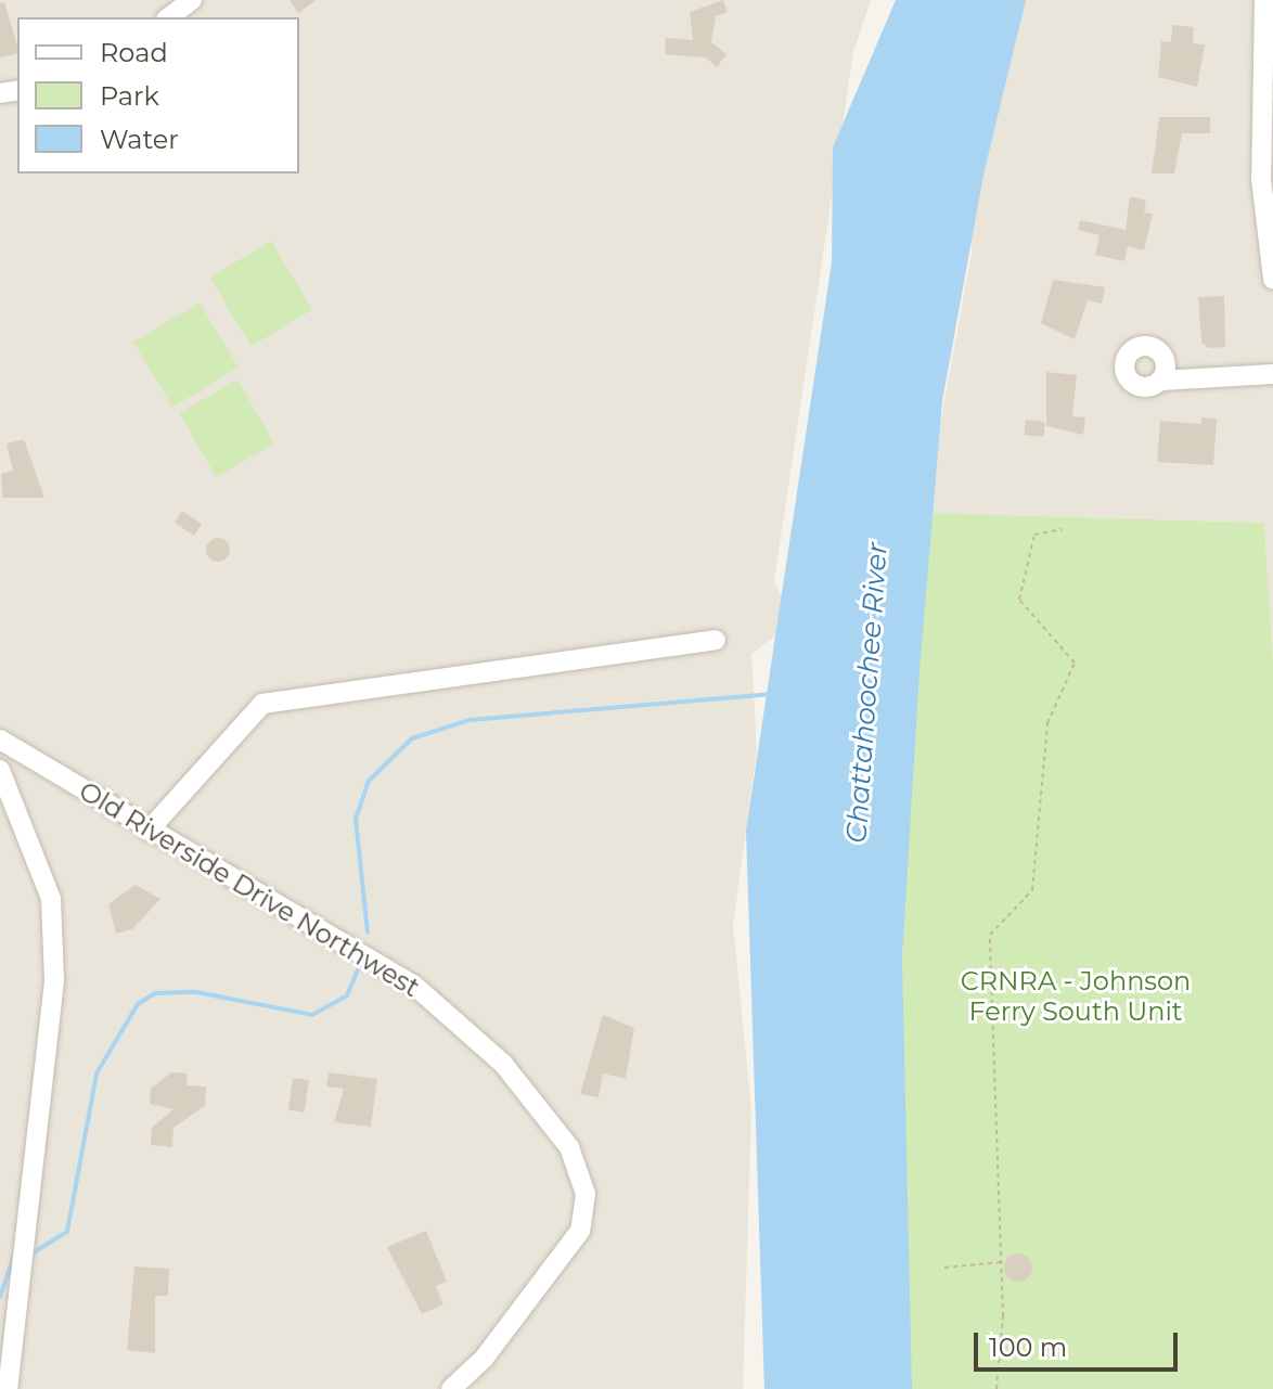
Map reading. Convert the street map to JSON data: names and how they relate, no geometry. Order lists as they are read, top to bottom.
{
  "streets": {
    "street": ["Old Riverside Drive Northwest"]
  },
  "water": ["Chattahoochee River"],
  "parks": ["CRNRA - Johnson Ferry South Unit"],
  "legend": ["Road", "Park", "Water"],
  "scale_bar": "100 m"
}
